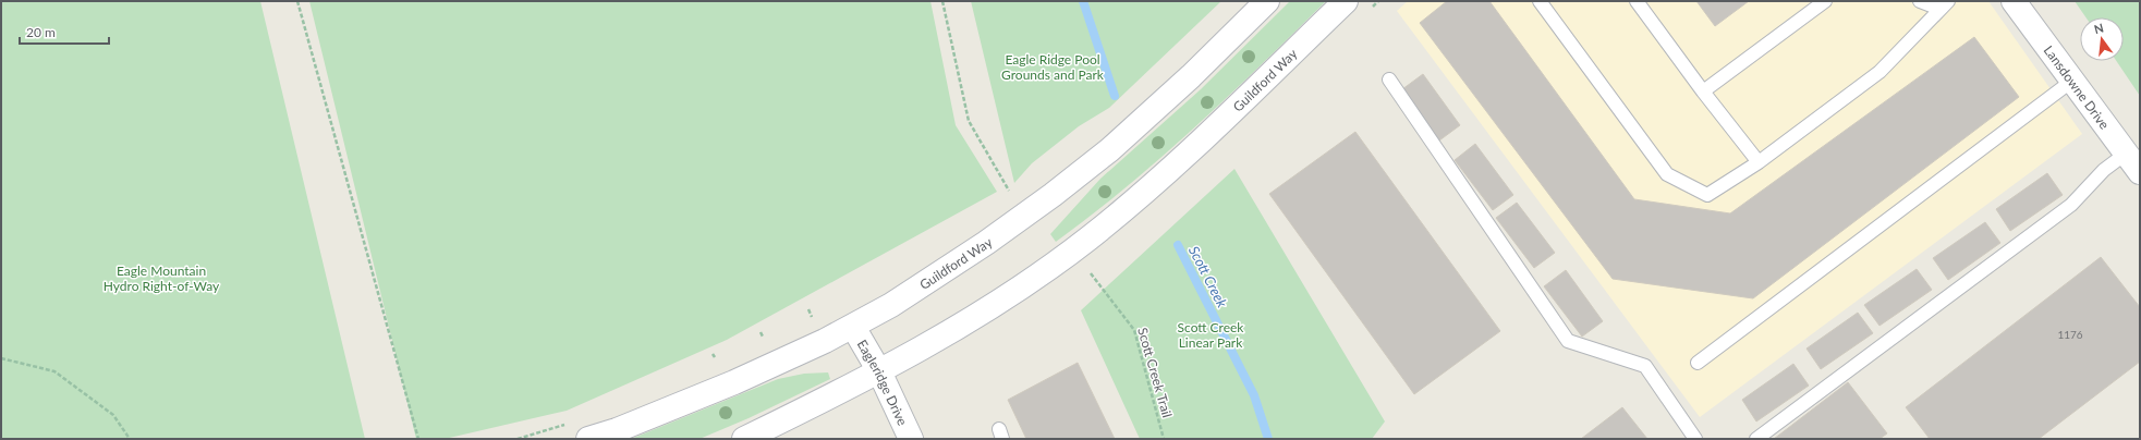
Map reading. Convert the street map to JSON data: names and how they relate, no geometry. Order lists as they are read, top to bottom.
{
  "streets": {
    "main road": ["Guildford Way", "Lansdowne Drive", "Eagleridge Drive"],
    "path": ["Scott Creek Trail"]
  },
  "crossings": [
    ["Guildford Way", "Eagleridge Drive"]
  ],
  "water": ["Scott Creek"],
  "parks": ["Eagle Ridge Pool Grounds and Park", "Eagle Mountain Hydro Right-of-Way", "Scott Creek Linear Park"],
  "house_numbers": ["1176"],
  "scale_bar": "20 m",
  "north": "top"
}
